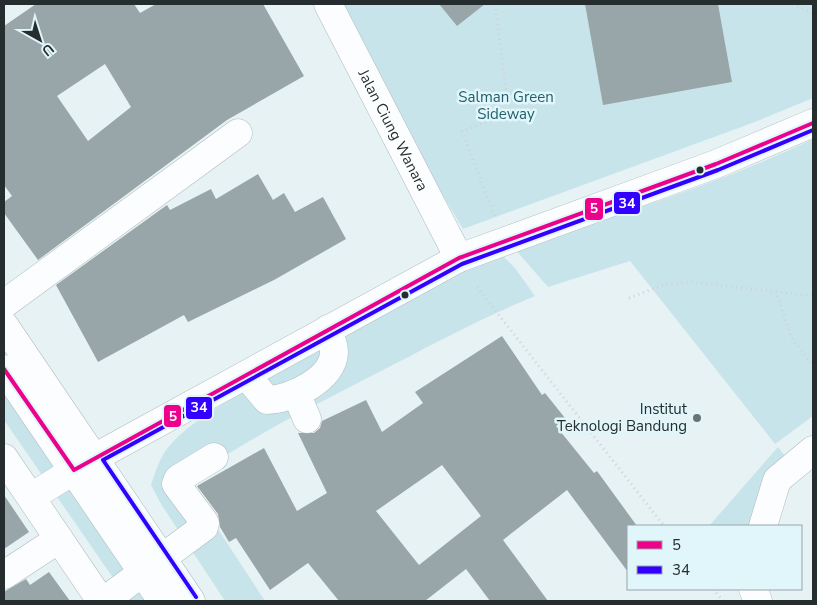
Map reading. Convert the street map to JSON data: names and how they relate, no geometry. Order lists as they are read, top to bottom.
{
  "streets": {
    "street": ["Jalan Ciung Wanara"]
  },
  "parks": ["Salman Green Sideway"],
  "places": ["Institut Teknologi Bandung"],
  "lines": ["transit line 5", "transit line 34"],
  "legend": ["5", "34"],
  "north": "bottom right"
}
